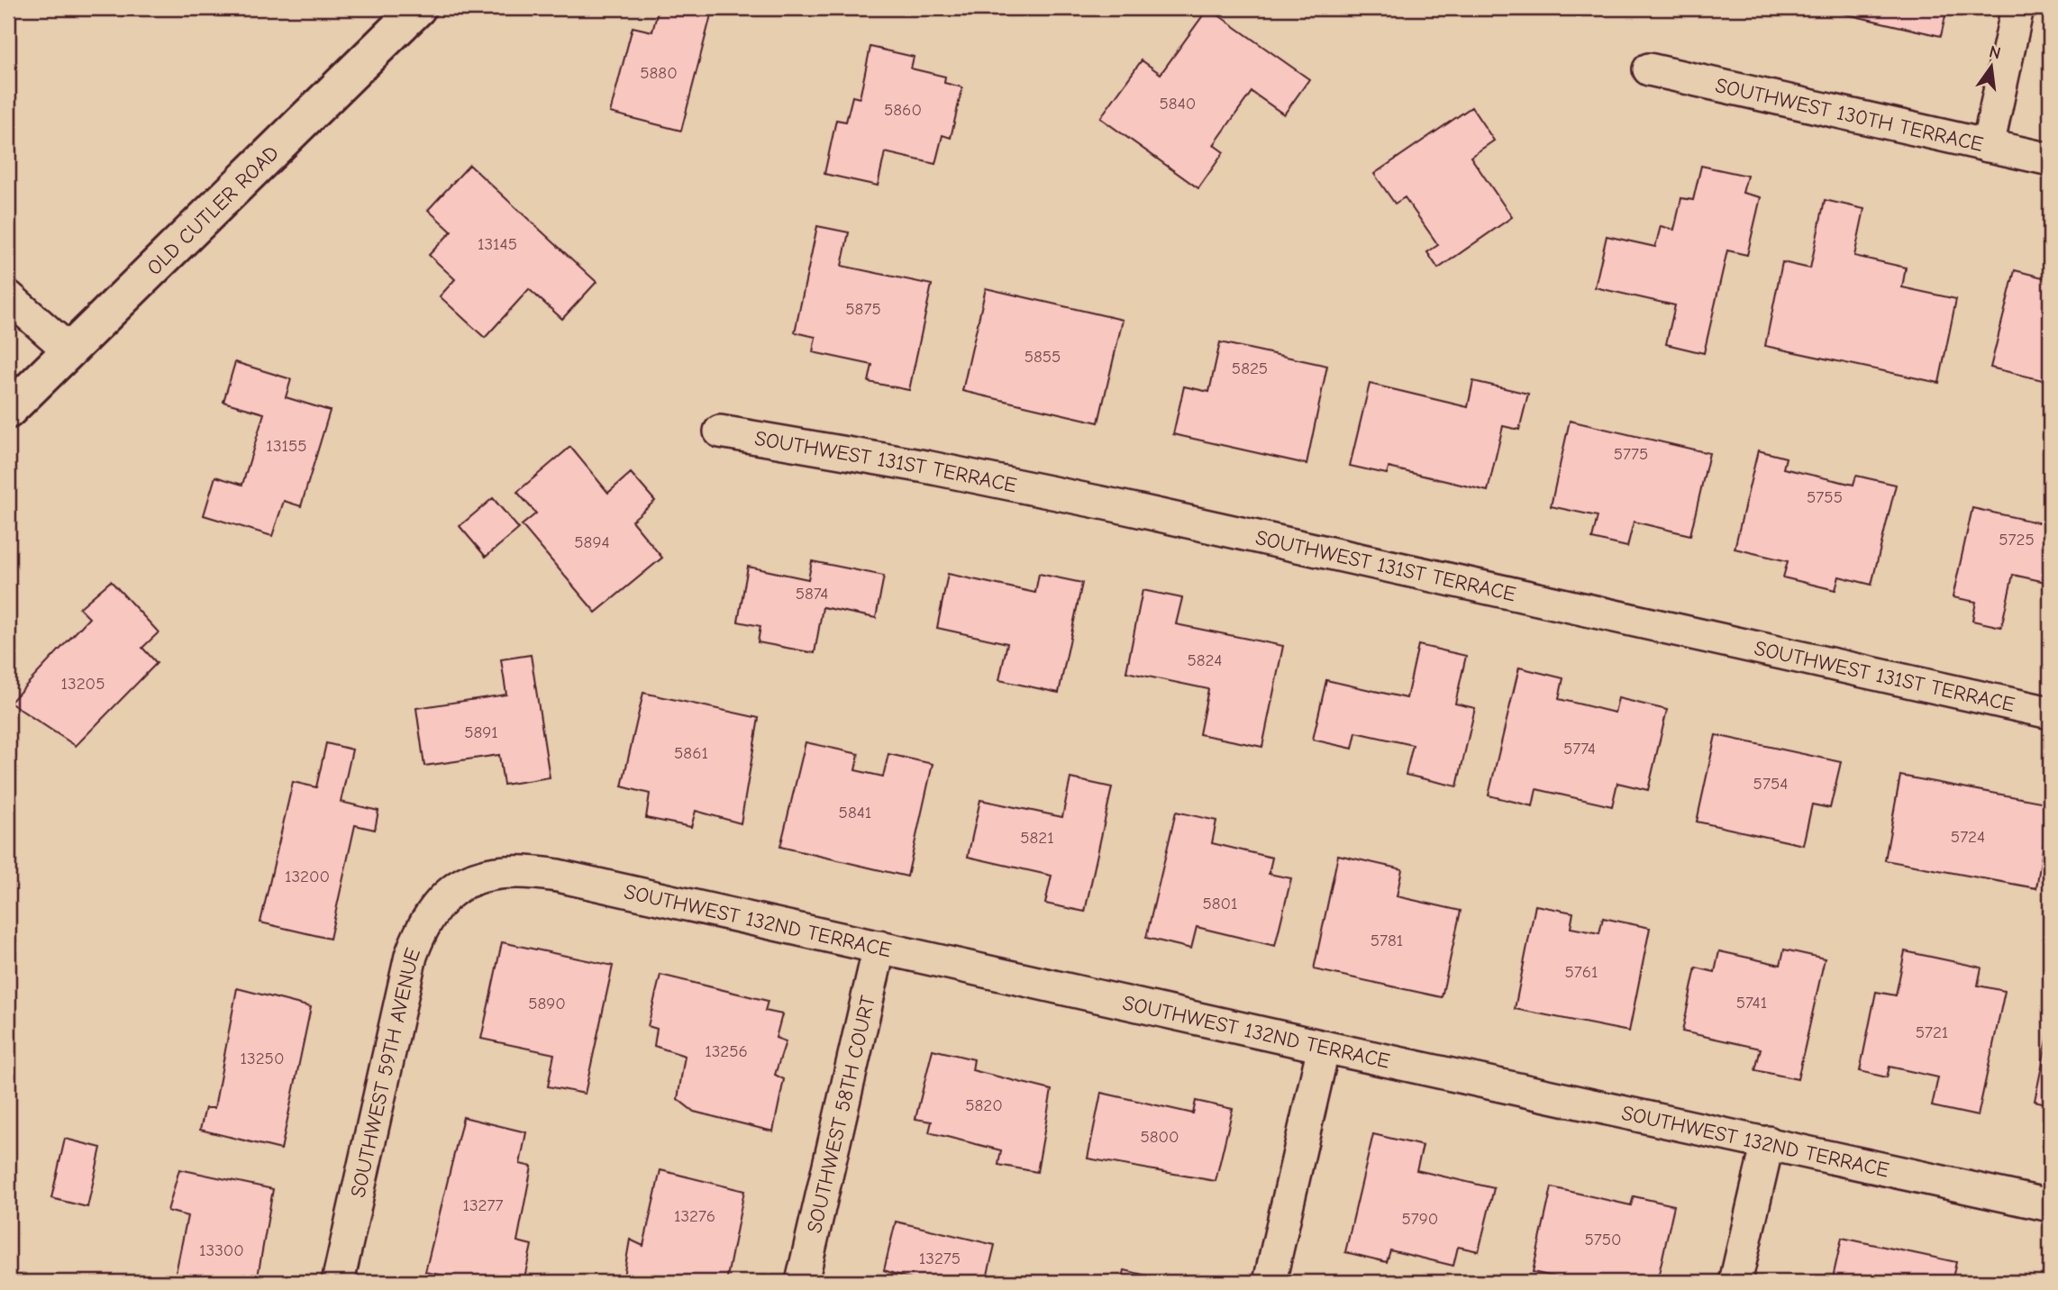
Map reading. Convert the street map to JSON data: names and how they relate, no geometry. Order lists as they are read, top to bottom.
{
  "streets": {
    "main road": ["OLD CUTLER ROAD"],
    "street": [
      "SOUTHWEST 130TH TERRACE",
      "SOUTHWEST 131ST TERRACE",
      "SOUTHWEST 132ND TERRACE",
      "SOUTHWEST 59TH AVENUE",
      "SOUTHWEST 58TH COURT"
    ]
  },
  "crossings": [
    ["SOUTHWEST 132ND TERRACE", "SOUTHWEST 59TH AVENUE"],
    ["SOUTHWEST 132ND TERRACE", "SOUTHWEST 58TH COURT"]
  ],
  "house_numbers": [
    "5880",
    "5840",
    "5860",
    "13145",
    "5875",
    "5855",
    "5825",
    "13155",
    "5775",
    "5755",
    "5725",
    "5894",
    "5874",
    "5824",
    "13205",
    "5891",
    "5774",
    "5861",
    "5754",
    "5841",
    "5724",
    "5821",
    "13200",
    "5801",
    "5781",
    "5761",
    "5741",
    "5890",
    "5721",
    "13256",
    "13250",
    "5820",
    "5800",
    "13277",
    "13276",
    "5790",
    "5750",
    "13300",
    "13275"
  ],
  "north": "top"
}
